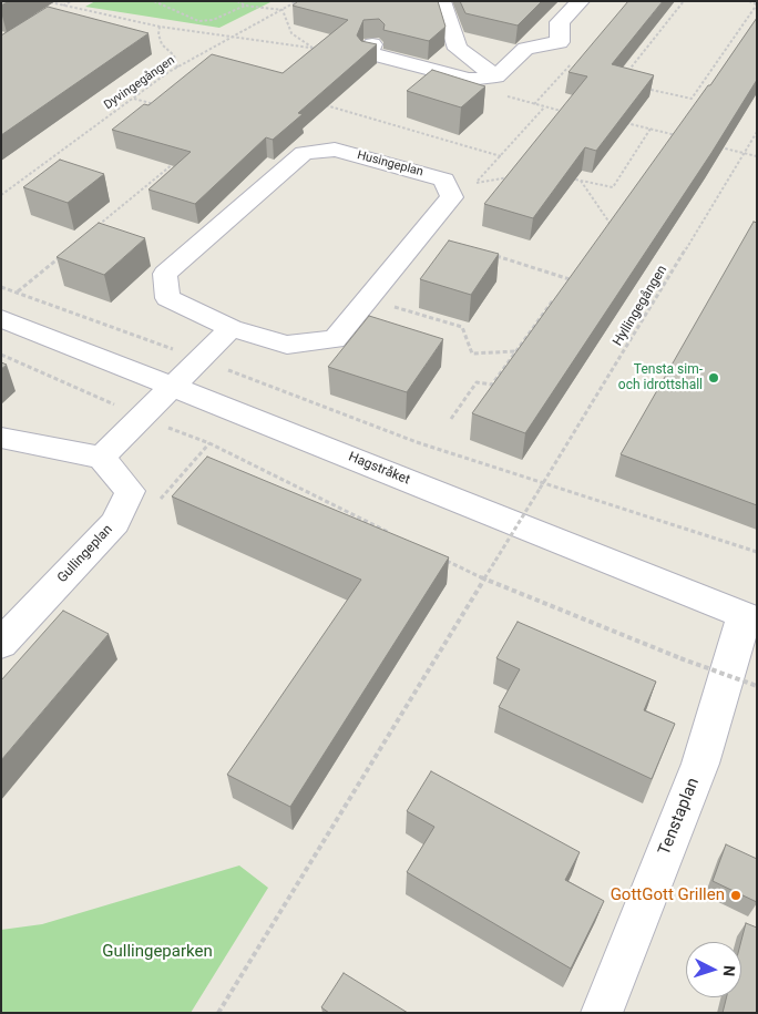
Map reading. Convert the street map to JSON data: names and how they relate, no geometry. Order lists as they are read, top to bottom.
{
  "streets": {
    "street": [
      "Husingeplan",
      "Hagstråket",
      "Gullingeplan",
      "Tenstaplan"
    ],
    "path": ["Dyvingegången", "Hyllingegången"]
  },
  "crossings": [
    ["Hagstråket", "Tenstaplan"]
  ],
  "parks": ["Gullingeparken"],
  "places": ["Tensta sim- och idrottshall", "GottGott Grillen"],
  "north": "right"
}
